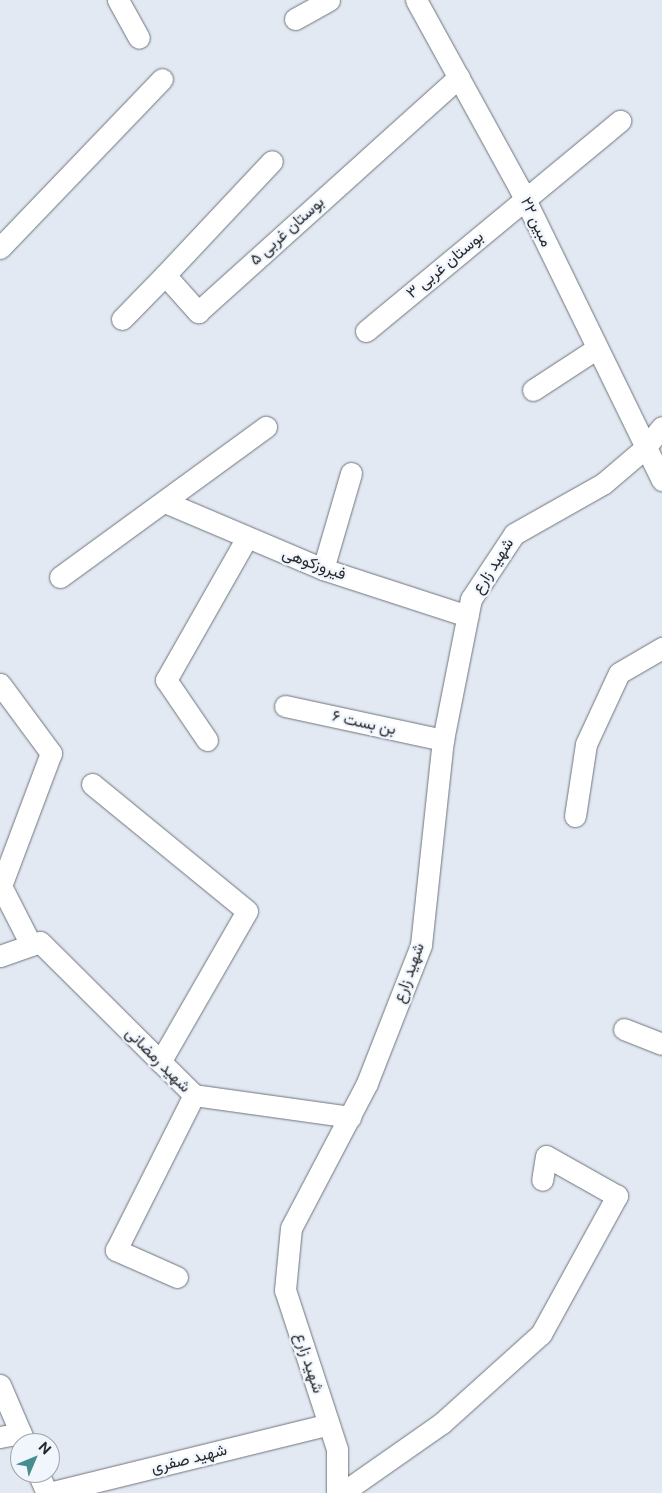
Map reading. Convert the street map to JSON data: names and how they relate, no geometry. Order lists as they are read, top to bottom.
{
  "streets": {
    "street": [
      "مبین ۲۲",
      "بوستان غربی ۵",
      "بوستان غربی ۳",
      "فیروزکوهی",
      "شهید زارع",
      "بن بست ۶",
      "شهید رمضانی",
      "شهید صفری"
    ]
  },
  "crossings": [
    ["مبین ۲۲", "بوستان غربی ۵"],
    ["مبین ۲۲", "بوستان غربی ۳"],
    ["مبین ۲۲", "شهید زارع"],
    ["فیروزکوهی", "شهید زارع"],
    ["شهید زارع", "بن بست ۶"],
    ["شهید زارع", "شهید رمضانی"],
    ["شهید زارع", "شهید صفری"]
  ],
  "north": "top right"
}
